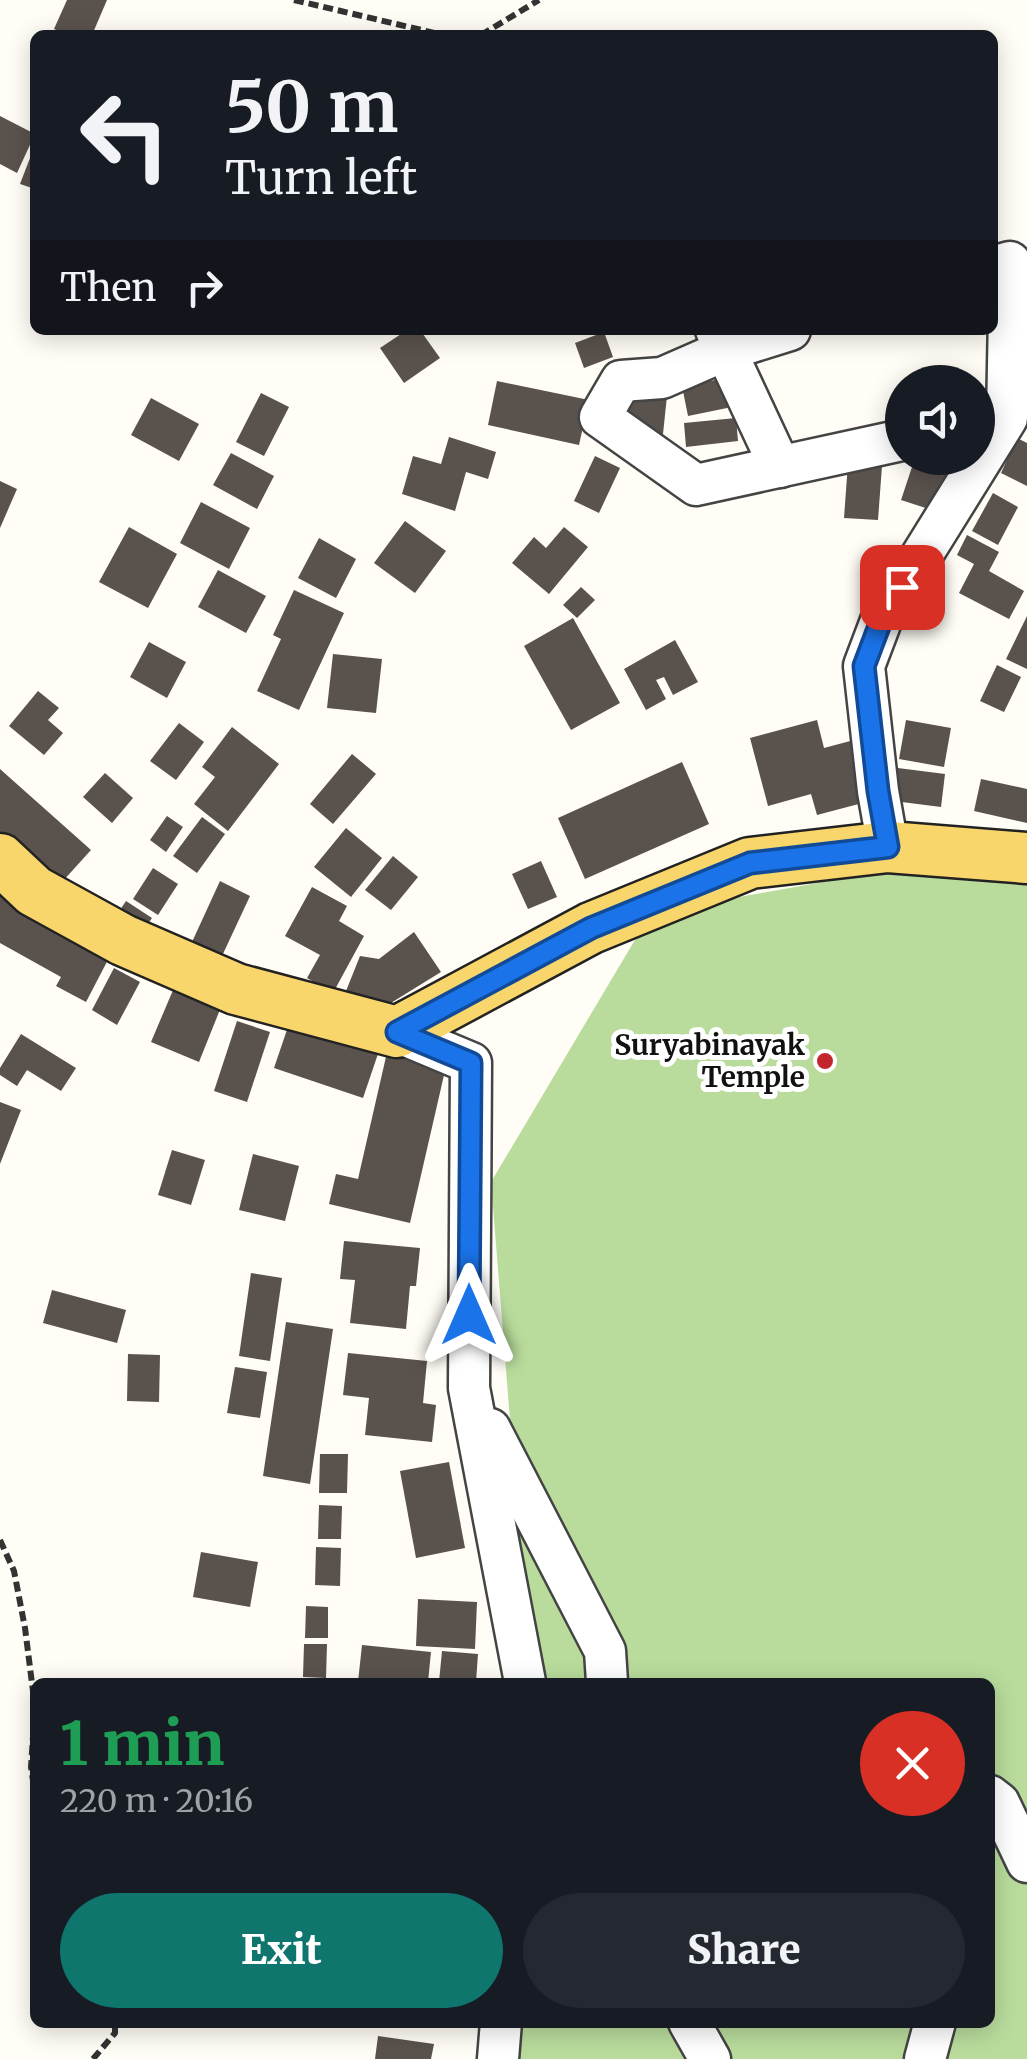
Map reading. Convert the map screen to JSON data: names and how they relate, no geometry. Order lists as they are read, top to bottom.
{
  "places": ["Suryabinayak Temple"],
  "page": {
    "turn": ["50 m", "Turn left"],
    "then": "Then",
    "heading": ["1 min", "220 m · 20:16"],
    "buttons": ["Exit", "Share"]
  }
}
